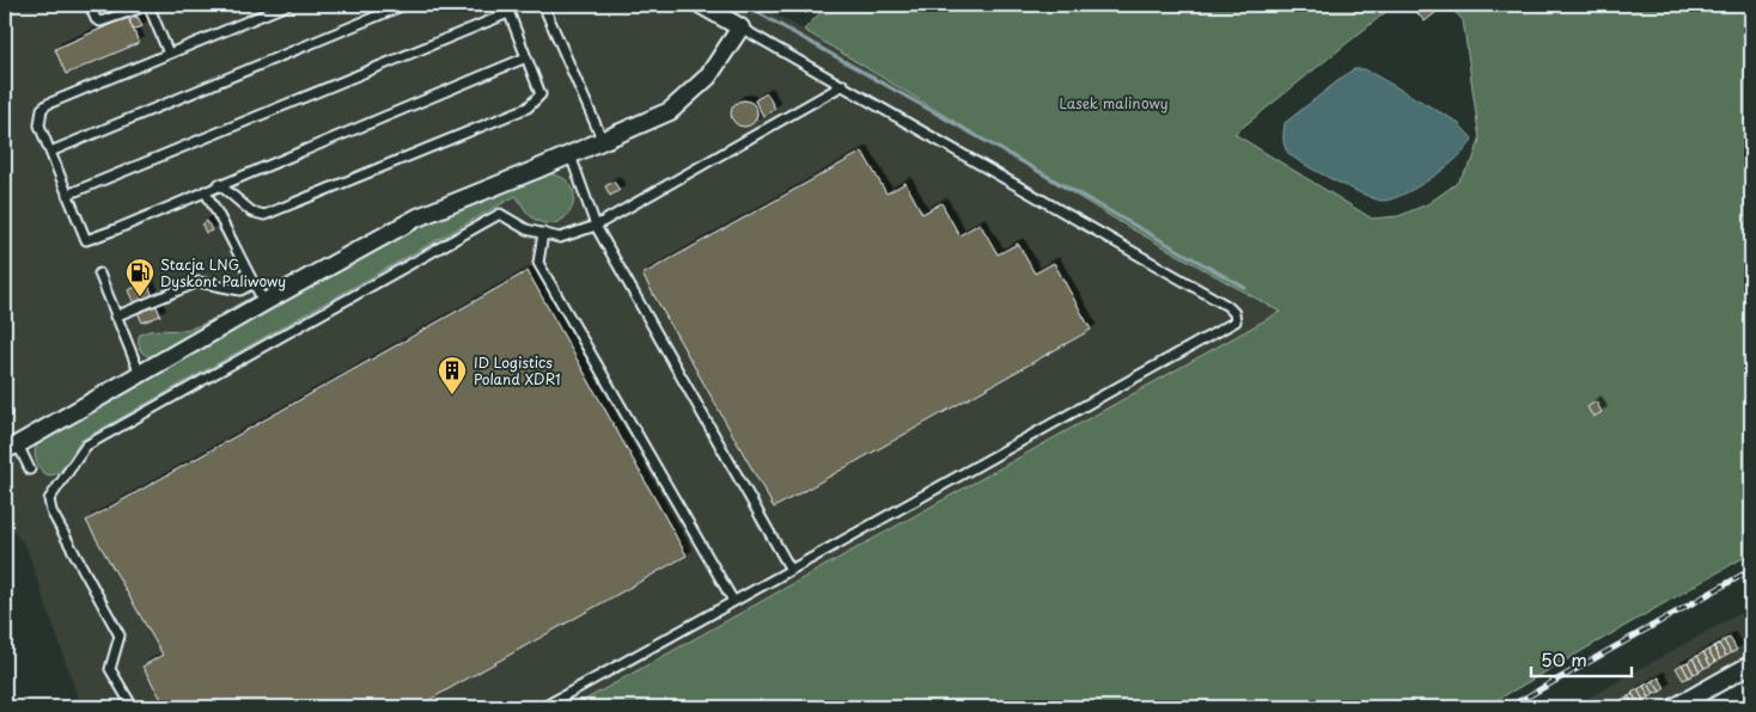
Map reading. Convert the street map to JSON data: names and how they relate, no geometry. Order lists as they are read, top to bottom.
{
  "parks": ["Lasek malinowy"],
  "places": {
    "fuel station": ["Stacja LNG Dyskont Paliwowy"],
    "building": ["ID Logistics Poland XDR1"]
  },
  "scale_bar": "50 m"
}
